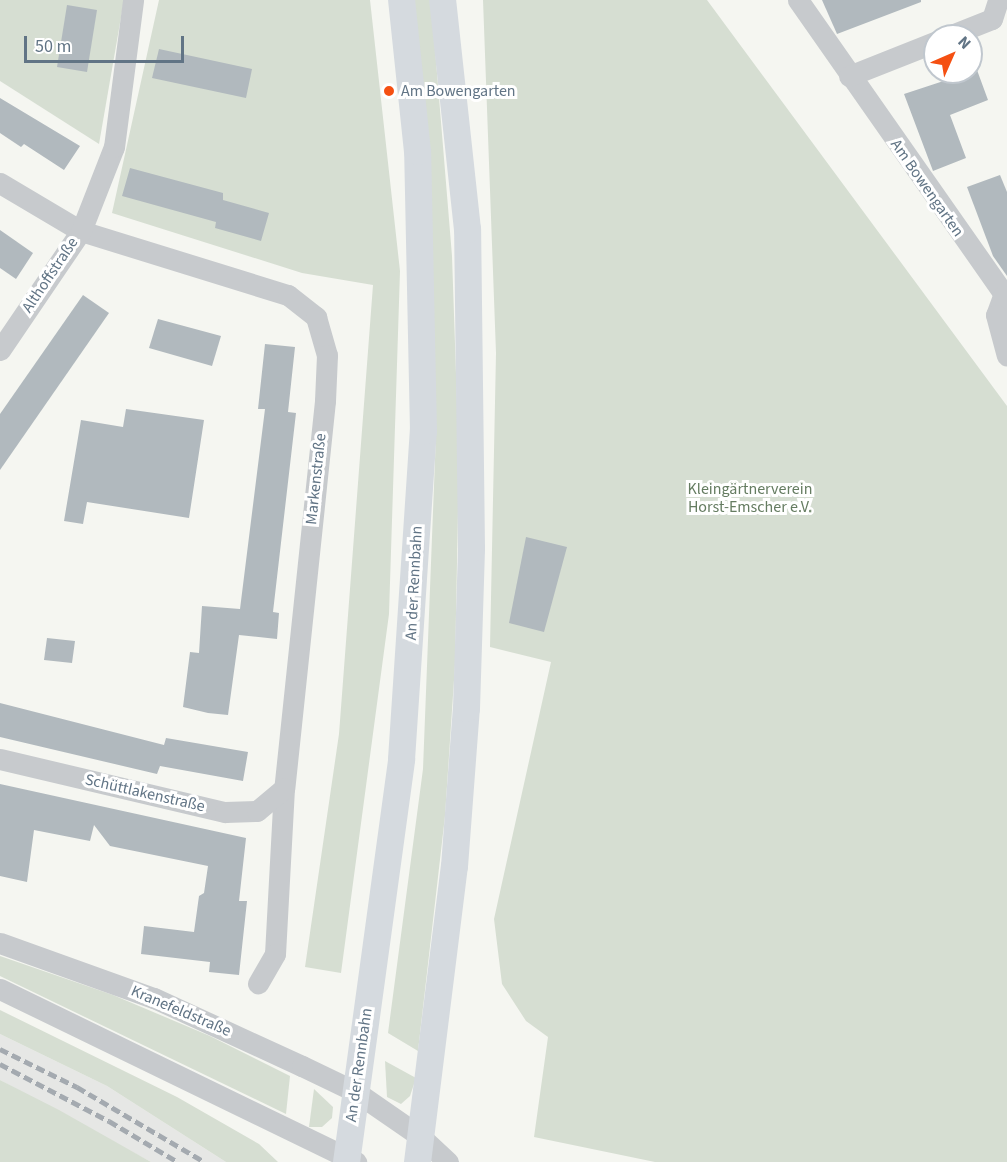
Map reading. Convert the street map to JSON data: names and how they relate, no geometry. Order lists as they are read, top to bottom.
{
  "streets": {
    "main road": ["An der Rennbahn"],
    "street": [
      "Am Bowengarten",
      "Althoffstraße",
      "Markenstraße",
      "Schüttlakenstraße",
      "Kranefeldstraße"
    ]
  },
  "crossings": [
    ["Althoffstraße", "Markenstraße"],
    ["Markenstraße", "Schüttlakenstraße"],
    ["An der Rennbahn", "Kranefeldstraße"]
  ],
  "parks": ["Kleingärtnerverein Horst-Emscher e.V."],
  "places": ["Am Bowengarten"],
  "scale_bar": "50 m",
  "north": "top right"
}
